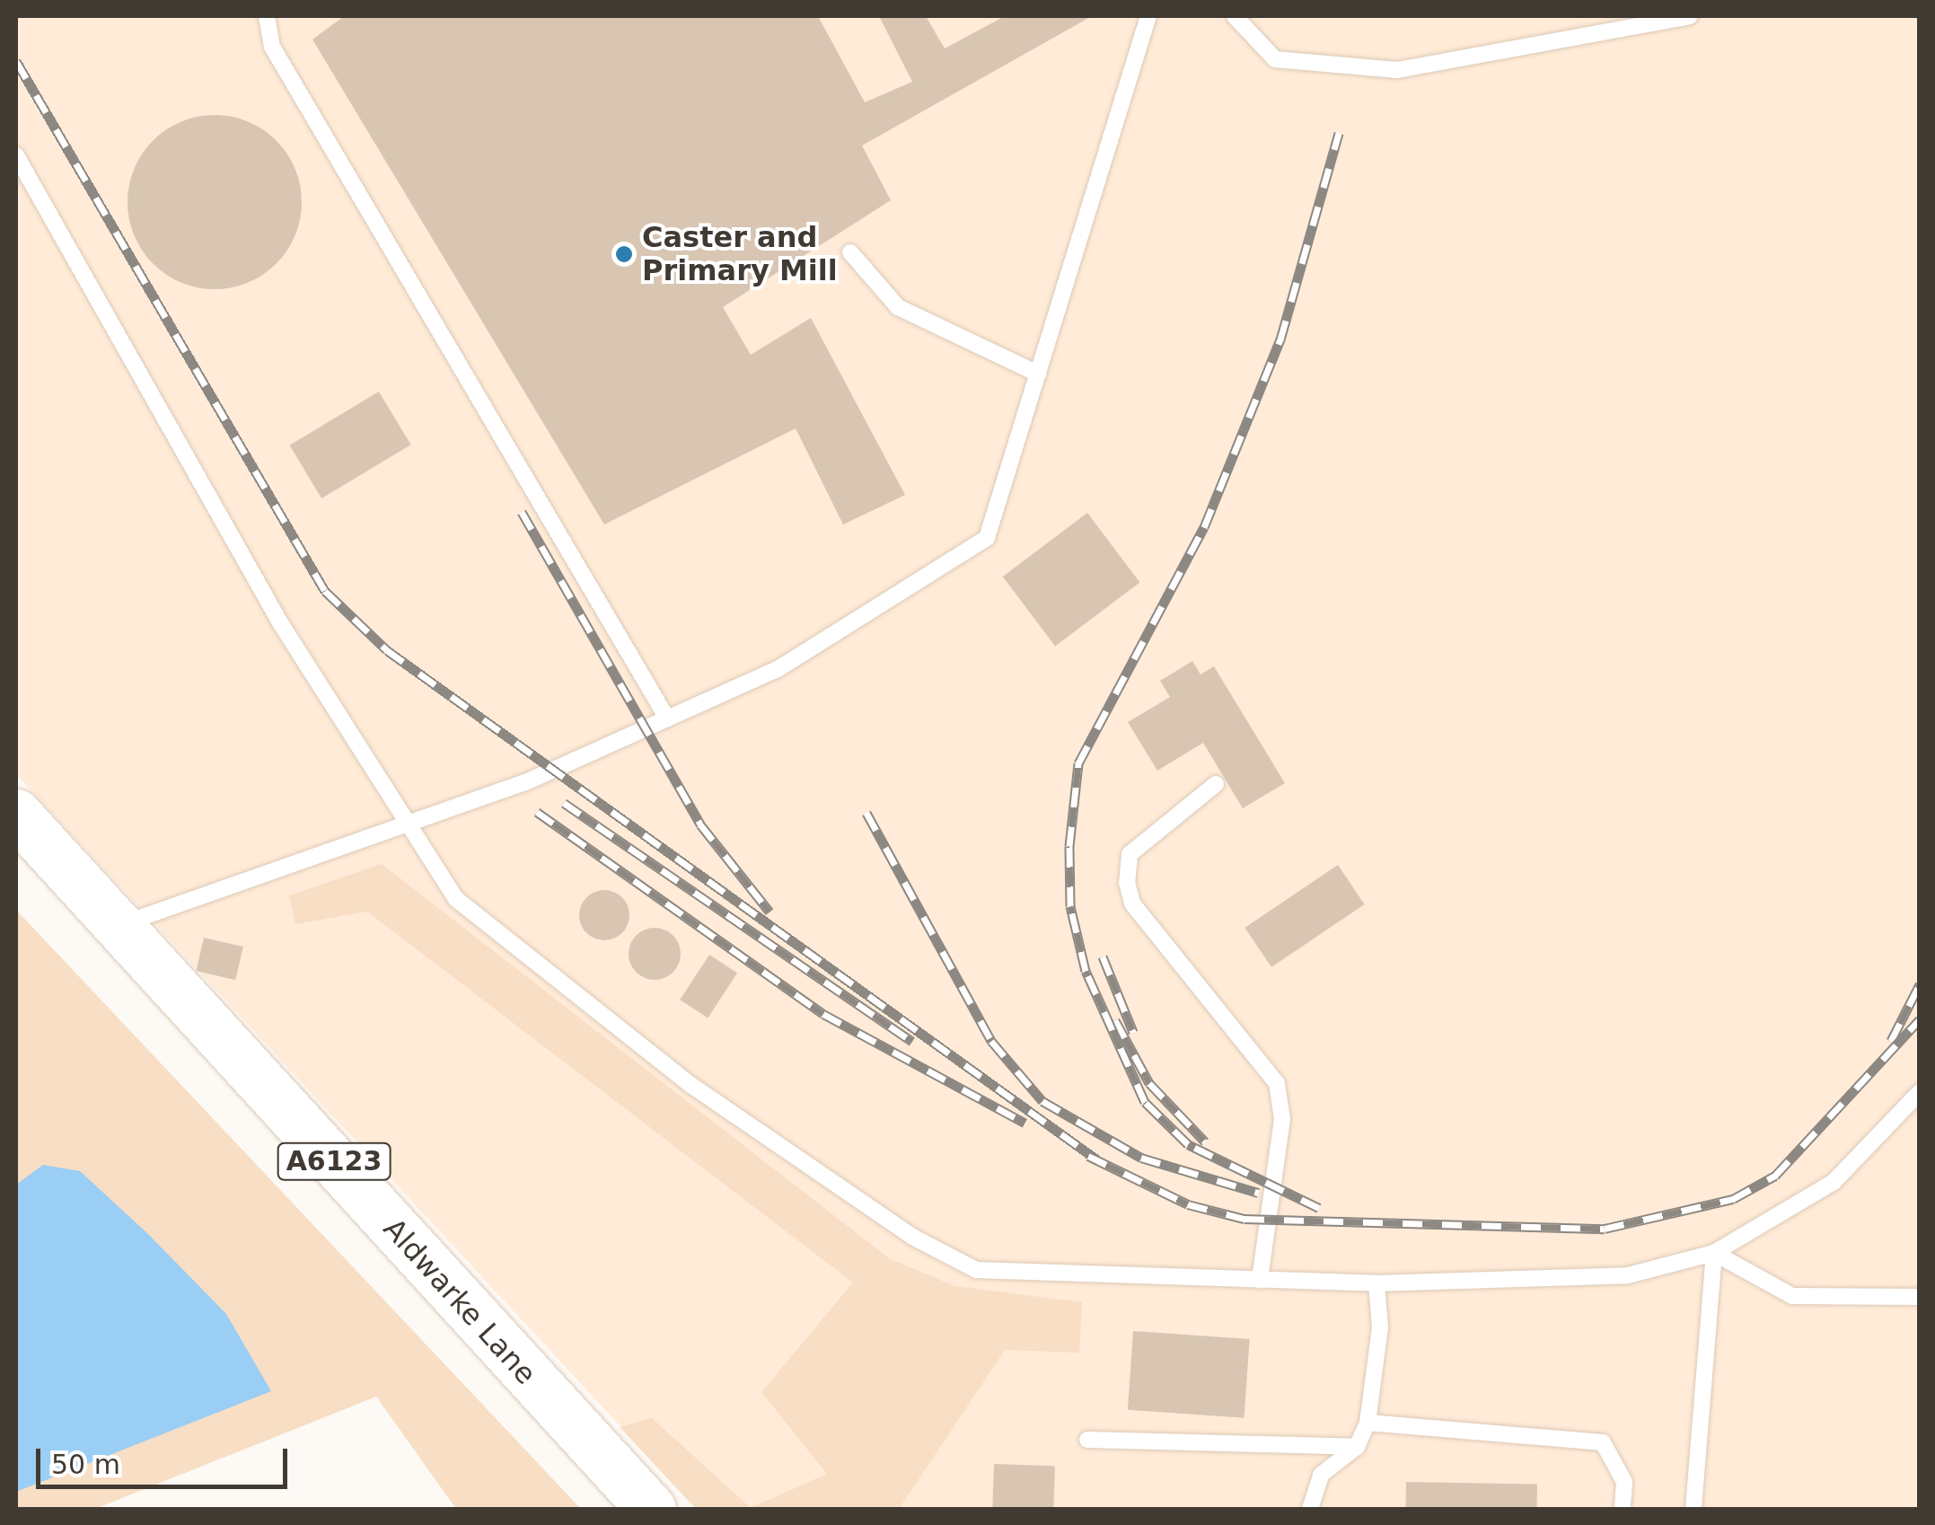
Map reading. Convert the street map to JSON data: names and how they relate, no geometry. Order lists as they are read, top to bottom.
{
  "streets": {
    "main road": ["A6123", "Aldwarke Lane"]
  },
  "places": ["Caster and Primary Mill"],
  "scale_bar": "50 m"
}
